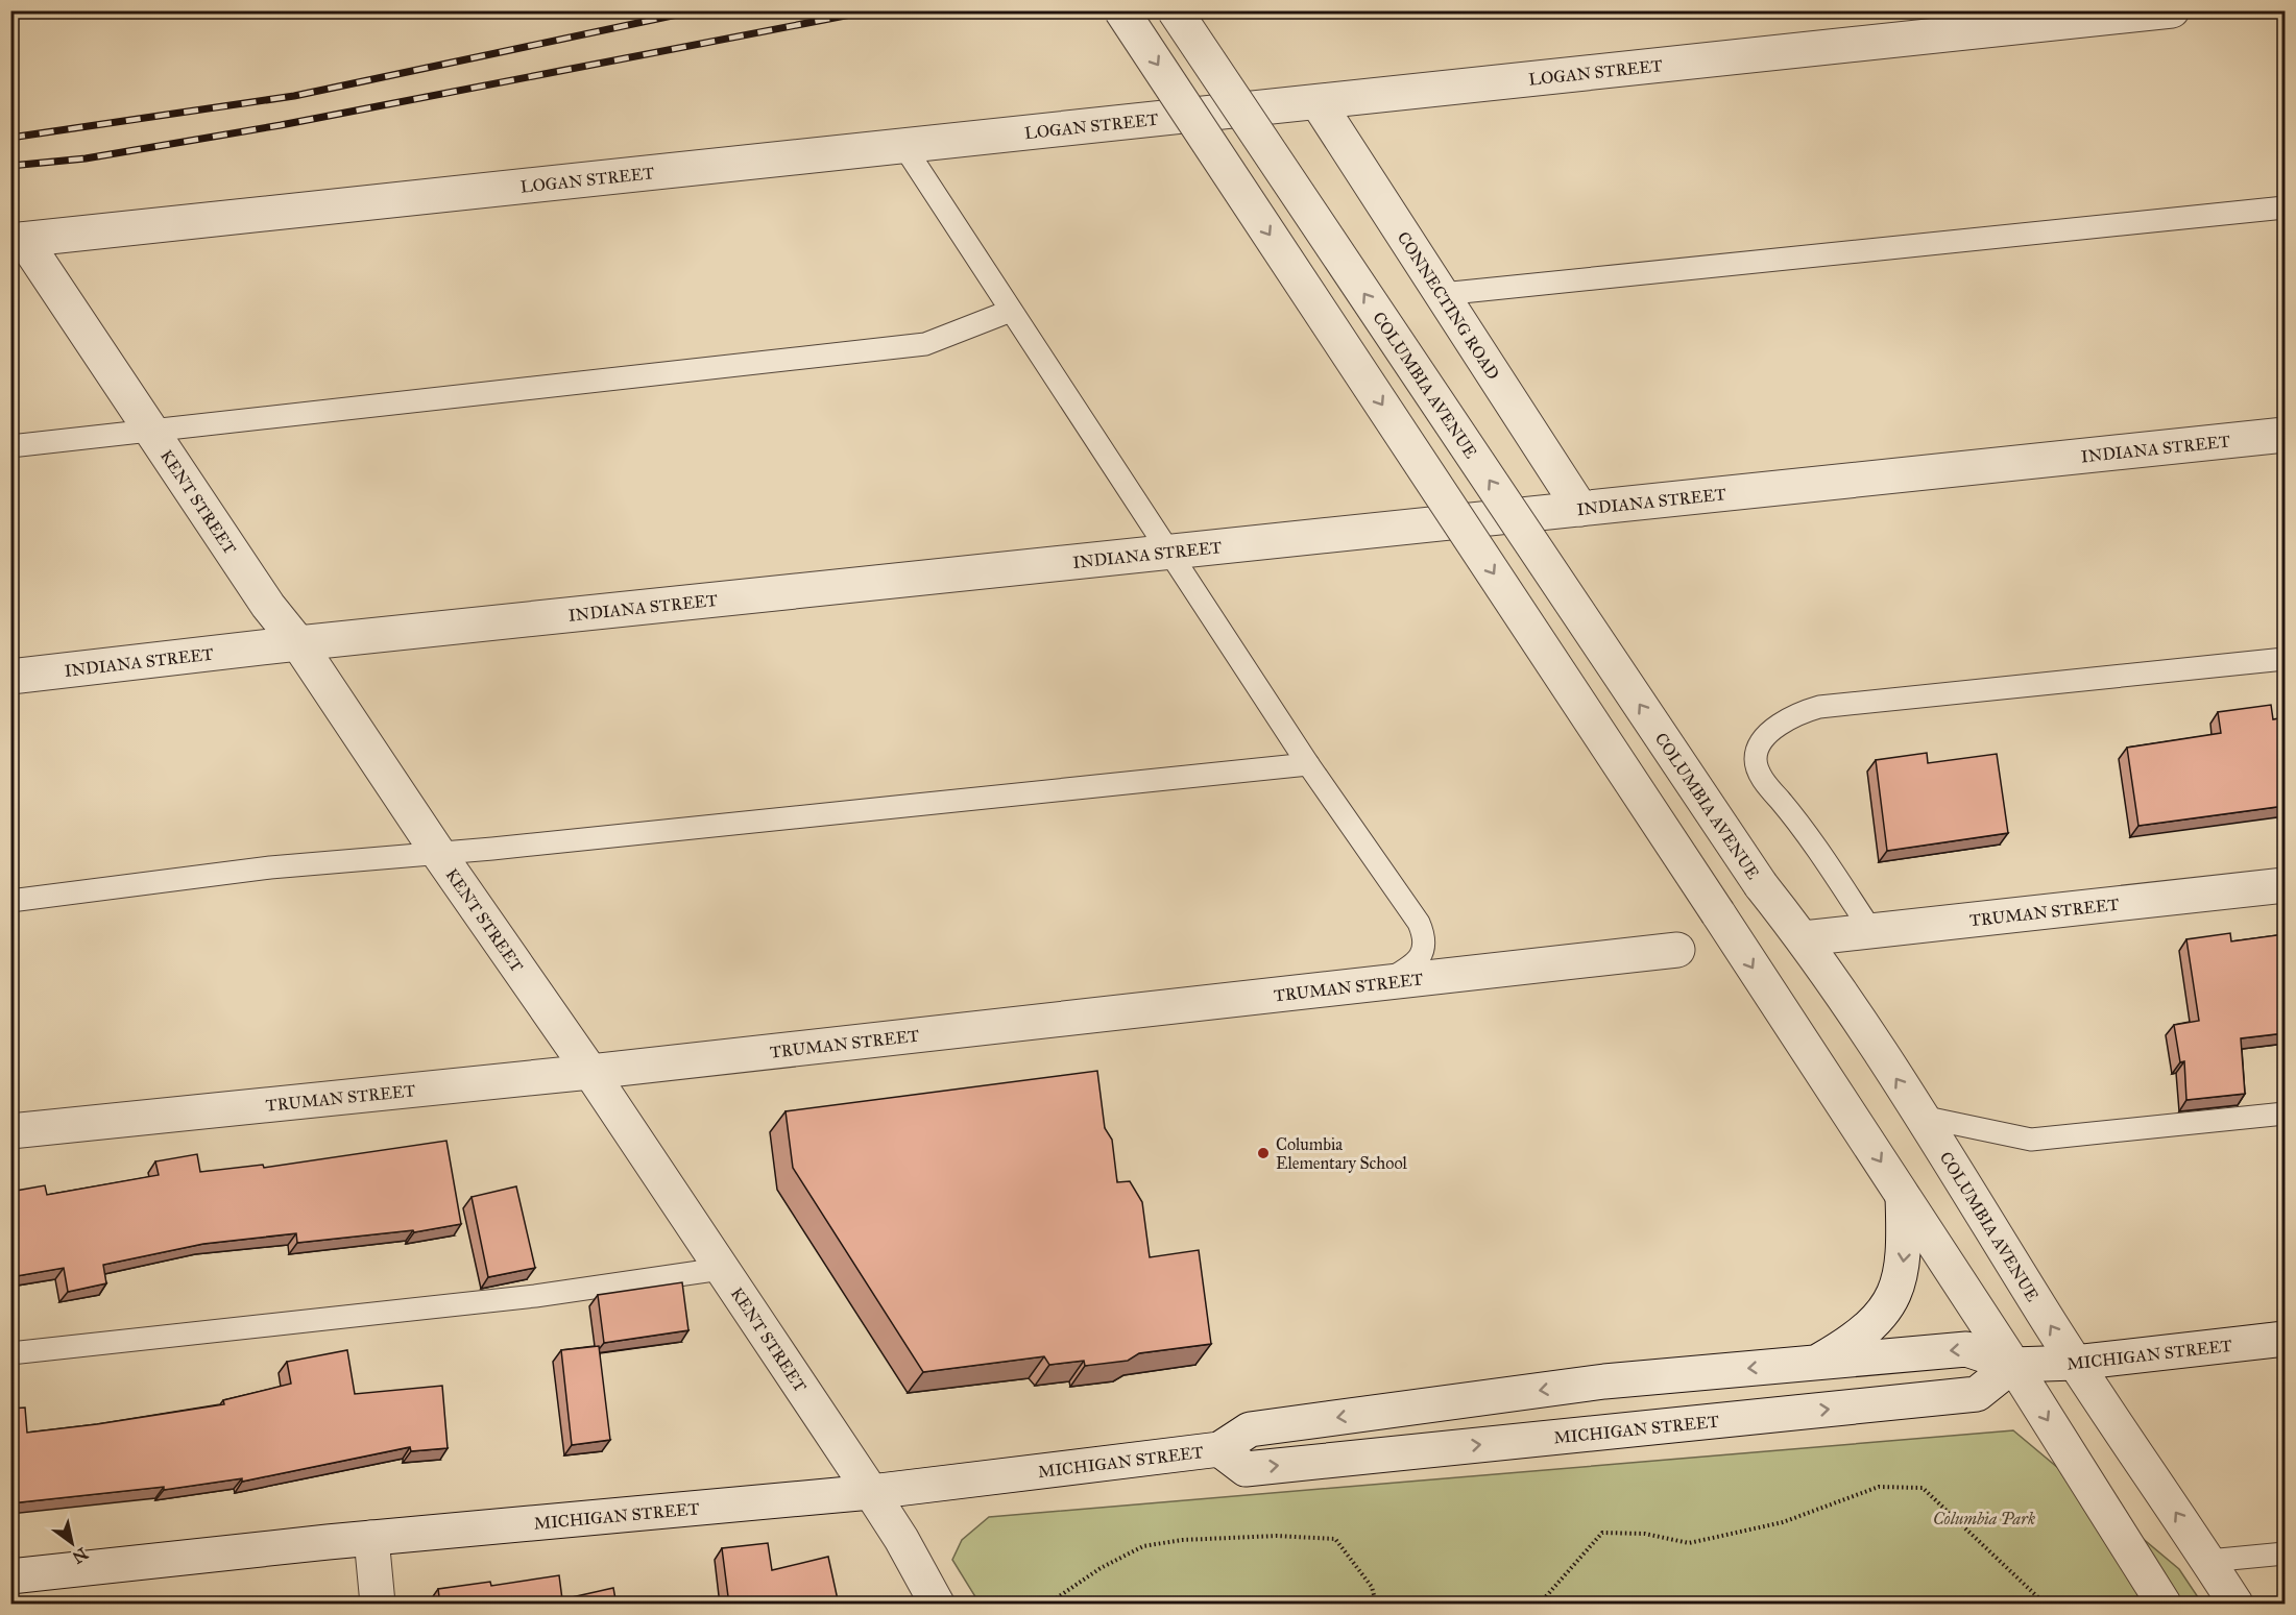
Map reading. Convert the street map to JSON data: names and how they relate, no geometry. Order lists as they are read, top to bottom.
{
  "streets": {
    "street": [
      "LOGAN STREET",
      "CONNECTING ROAD",
      "COLUMBIA AVENUE",
      "INDIANA STREET",
      "KENT STREET",
      "TRUMAN STREET",
      "MICHIGAN STREET"
    ]
  },
  "crossings": [
    ["LOGAN STREET", "CONNECTING ROAD"],
    ["LOGAN STREET", "KENT STREET"],
    ["CONNECTING ROAD", "INDIANA STREET"],
    ["COLUMBIA AVENUE", "TRUMAN STREET"],
    ["COLUMBIA AVENUE", "MICHIGAN STREET"],
    ["INDIANA STREET", "KENT STREET"],
    ["KENT STREET", "TRUMAN STREET"],
    ["KENT STREET", "MICHIGAN STREET"]
  ],
  "parks": ["Columbia Park"],
  "places": ["Columbia Elementary School"],
  "north": "bottom right"
}
